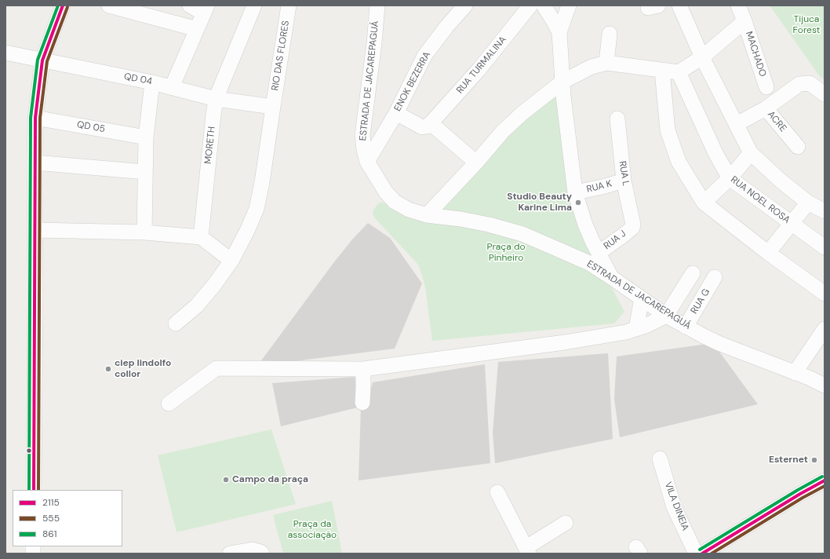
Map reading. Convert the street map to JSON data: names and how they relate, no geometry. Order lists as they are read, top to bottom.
{
  "streets": {
    "street": [
      "MACHADO",
      "RIO DAS FLORES",
      "RUA TURMALINA",
      "QD 04",
      "ESTRADA DE JACAREPAGUÁ",
      "ENOK BEZERRA",
      "ACRE",
      "QD 05",
      "MORETH",
      "RUA L",
      "RUA K",
      "RUA NOEL ROSA",
      "RUA J",
      "RUA G",
      "VILA DINEIA"
    ]
  },
  "crossings": [
    ["ESTRADA DE JACAREPAGUÁ", "ENOK BEZERRA"],
    ["ESTRADA DE JACAREPAGUÁ", "RUA G"],
    ["RUA L", "RUA K"],
    ["RUA L", "RUA J"]
  ],
  "parks": ["Tijuca Forest", "Praça do Pinheiro", "Praça da associação"],
  "places": [
    "Studio Beauty Karine Lima",
    "ciep lindolfo collor",
    "Esternet",
    "Campo da praça"
  ],
  "lines": ["transit line 2115", "transit line 861", "transit line 555"],
  "legend": ["2115", "555", "861"]
}
